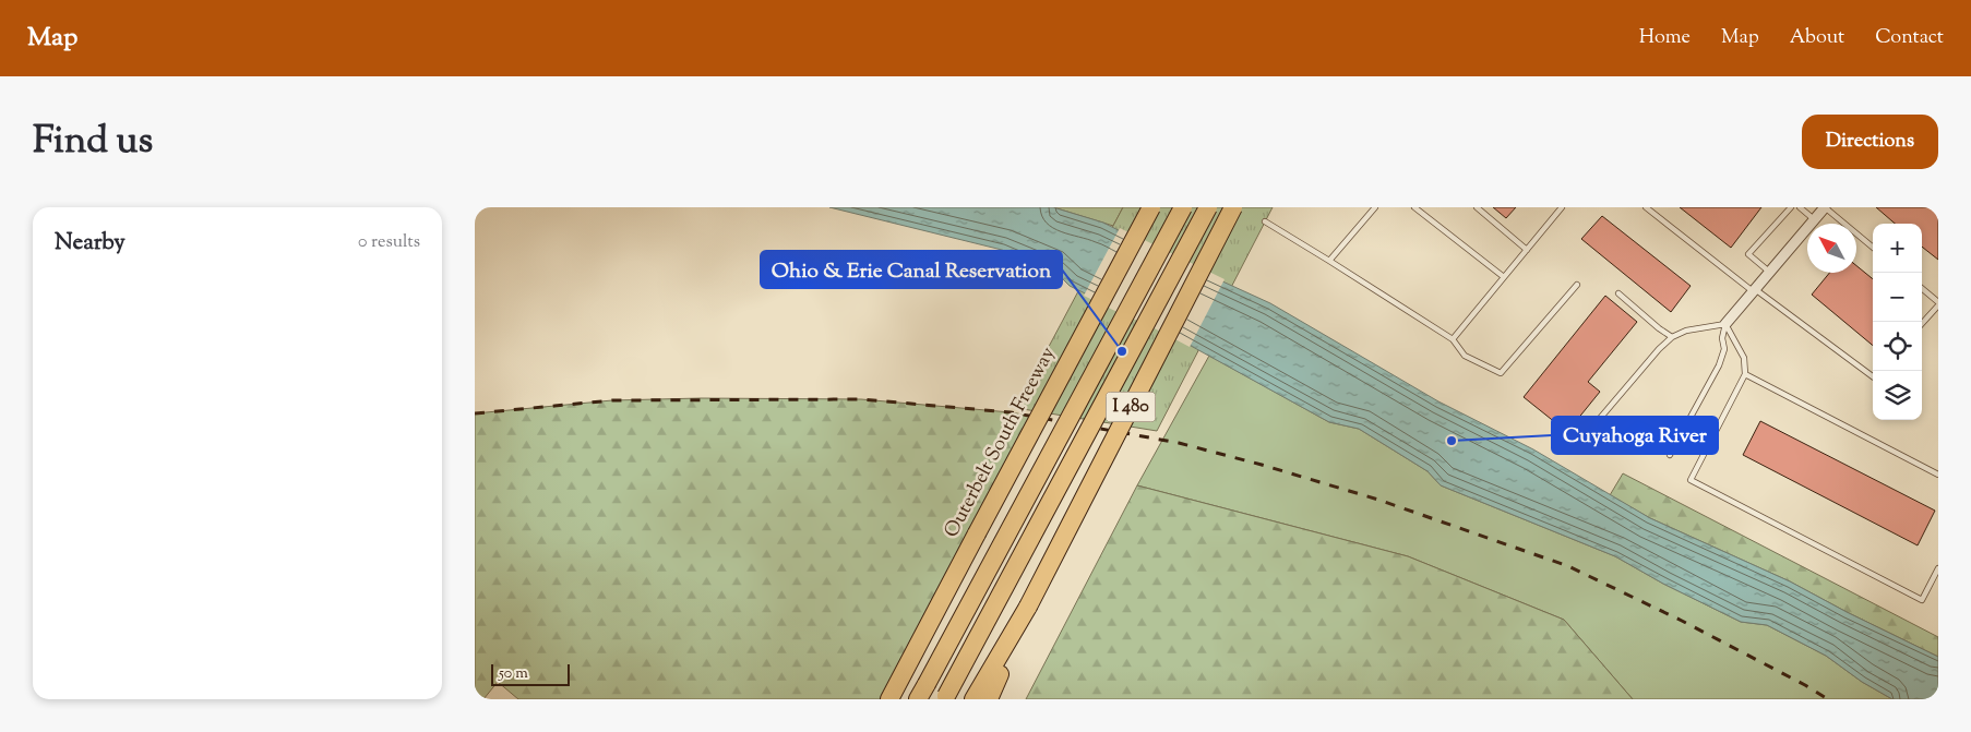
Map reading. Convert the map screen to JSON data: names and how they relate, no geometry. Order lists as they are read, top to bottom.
{
  "streets": {
    "highway": ["I 480", "Outerbelt South Freeway"]
  },
  "places": ["Ohio & Erie Canal Reservation", "Cuyahoga River"],
  "scale_bar": "50 m",
  "north": "top left",
  "page": {
    "header": "Map",
    "nav": [
      "Home",
      "Map",
      "About",
      "Contact"
    ],
    "title": "Find us",
    "buttons": "Directions",
    "heading": ["Nearby", "0 results"],
    "map_buttons": ["+", "−"],
    "scale": "50 m"
  }
}
